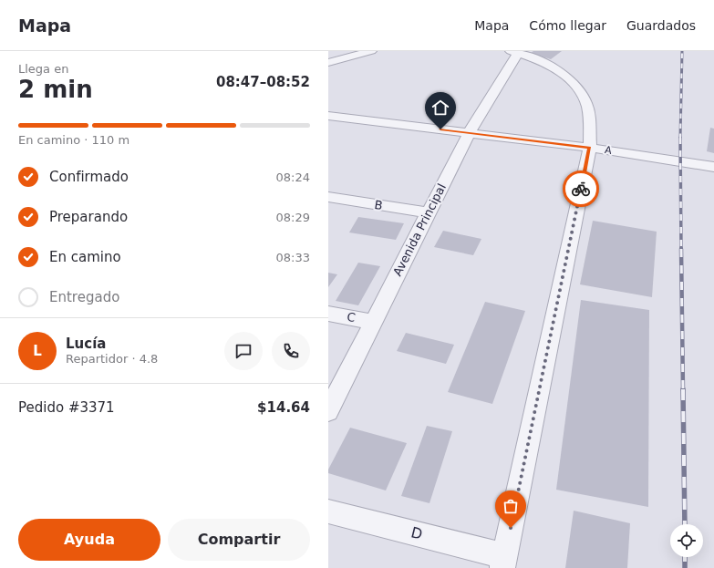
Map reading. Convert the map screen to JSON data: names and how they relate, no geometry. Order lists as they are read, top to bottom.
{
  "streets": {
    "street": [
      "A",
      "B",
      "Avenida Principal",
      "C",
      "D"
    ]
  },
  "crossings": [
    ["A", "Avenida Principal"],
    ["B", "Avenida Principal"],
    ["Avenida Principal", "C"]
  ],
  "page": {
    "header": "Mapa",
    "nav": ["Mapa", "Cómo llegar", "Guardados"],
    "heading": ["2 min", "Llega en", "08:47–08:52"],
    "panel": [
      "Lucía",
      "Repartidor · 4.8",
      "Pedido #3371",
      "$14.64"
    ],
    "bar": "En camino · 110 m",
    "list": [
      ["Confirmado", "08:24"],
      ["Preparando", "08:29"],
      ["En camino", "08:33"],
      "Entregado"
    ],
    "round": "L",
    "buttons": ["Ayuda", "Compartir"]
  }
}
